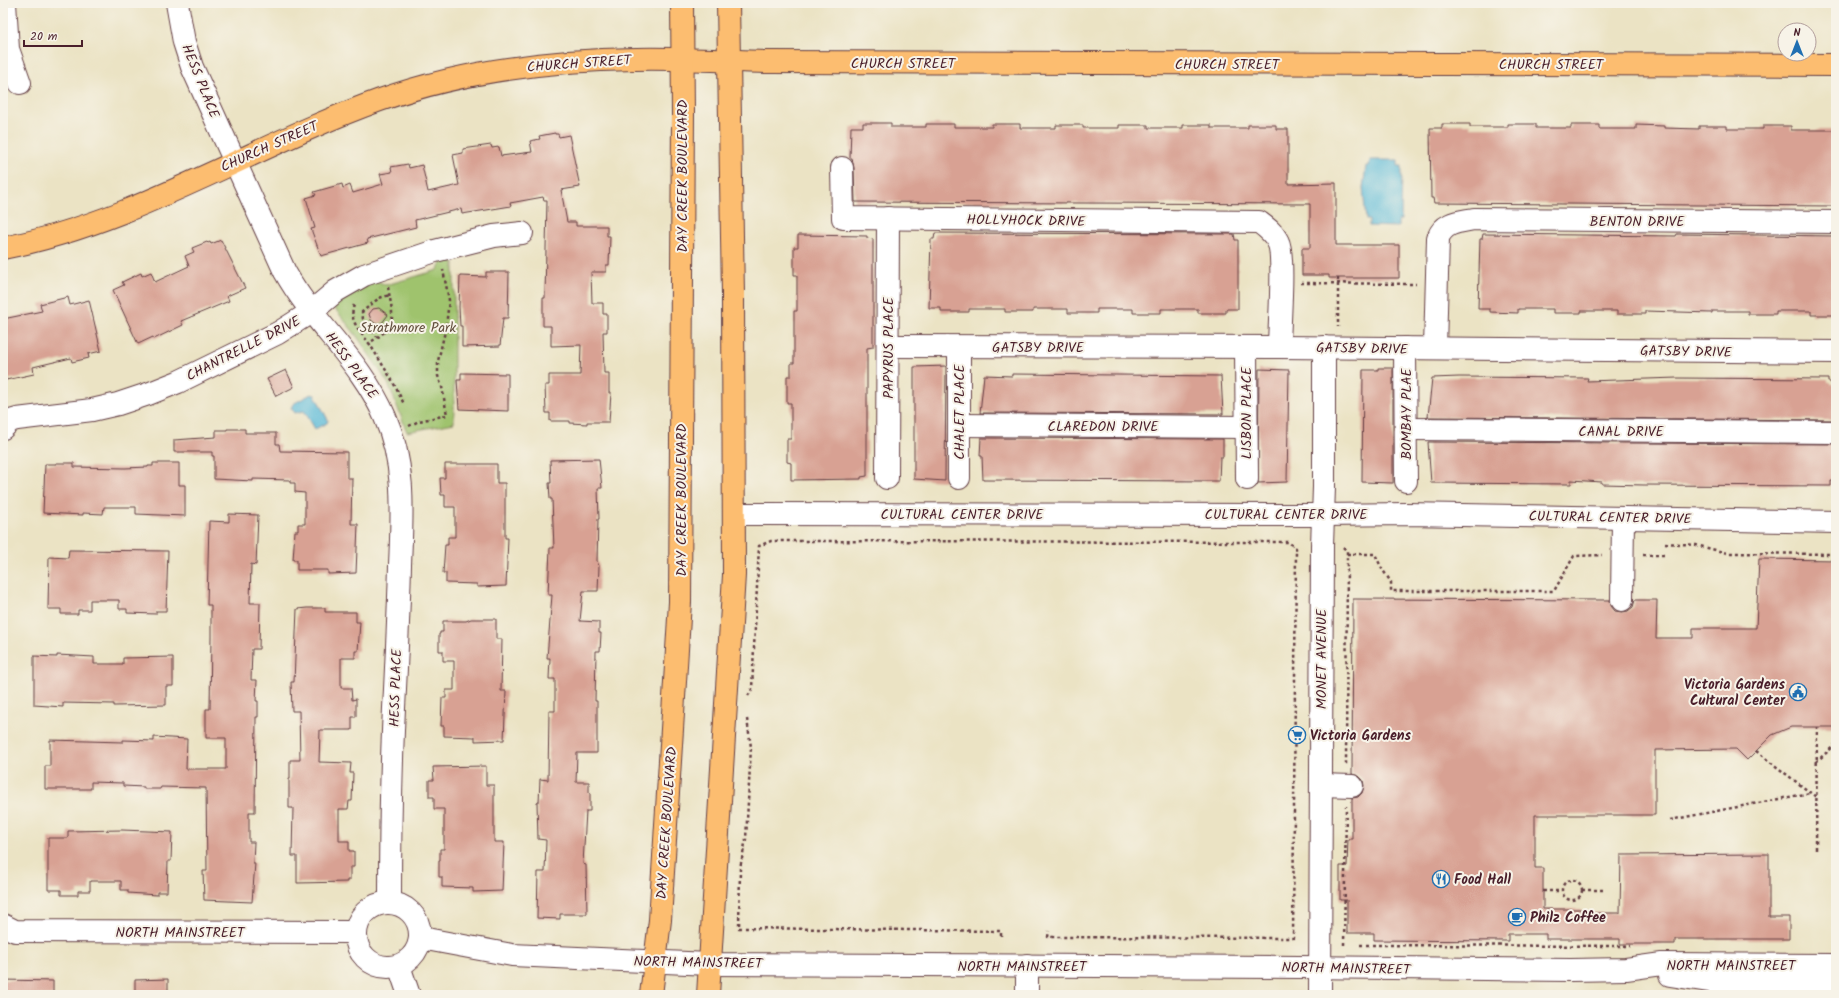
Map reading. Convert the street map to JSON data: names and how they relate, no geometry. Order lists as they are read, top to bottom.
{
  "streets": {
    "main road": ["CHURCH STREET", "DAY CREEK BOULEVARD"],
    "street": [
      "HESS PLACE",
      "HOLLYHOCK DRIVE",
      "BENTON DRIVE",
      "GATSBY DRIVE",
      "CHANTRELLE DRIVE",
      "PAPYRUS PLACE",
      "CHALET PLACE",
      "LISBON PLACE",
      "BOMBAY PLAE",
      "CLAREDON DRIVE",
      "CANAL DRIVE",
      "CULTURAL CENTER DRIVE",
      "MONET AVENUE",
      "NORTH MAINSTREET"
    ]
  },
  "crossings": [
    ["CHURCH STREET", "HESS PLACE"],
    ["CHURCH STREET", "DAY CREEK BOULEVARD"],
    ["HESS PLACE", "CHANTRELLE DRIVE"],
    ["HESS PLACE", "NORTH MAINSTREET"],
    ["DAY CREEK BOULEVARD", "NORTH MAINSTREET"],
    ["HOLLYHOCK DRIVE", "PAPYRUS PLACE"],
    ["GATSBY DRIVE", "PAPYRUS PLACE"],
    ["GATSBY DRIVE", "CHALET PLACE"],
    ["GATSBY DRIVE", "LISBON PLACE"],
    ["GATSBY DRIVE", "BOMBAY PLAE"],
    ["GATSBY DRIVE", "MONET AVENUE"],
    ["CHALET PLACE", "CLAREDON DRIVE"],
    ["LISBON PLACE", "CLAREDON DRIVE"],
    ["BOMBAY PLAE", "CANAL DRIVE"],
    ["CULTURAL CENTER DRIVE", "MONET AVENUE"],
    ["MONET AVENUE", "NORTH MAINSTREET"]
  ],
  "parks": ["Strathmore Park"],
  "places": {
    "public building": ["Victoria Gardens Cultural Center"],
    "supermarket": ["Victoria Gardens"],
    "restaurant": ["Food Hall"],
    "cafe": ["Philz Coffee"]
  },
  "scale_bar": "20 m",
  "north": "top"
}
